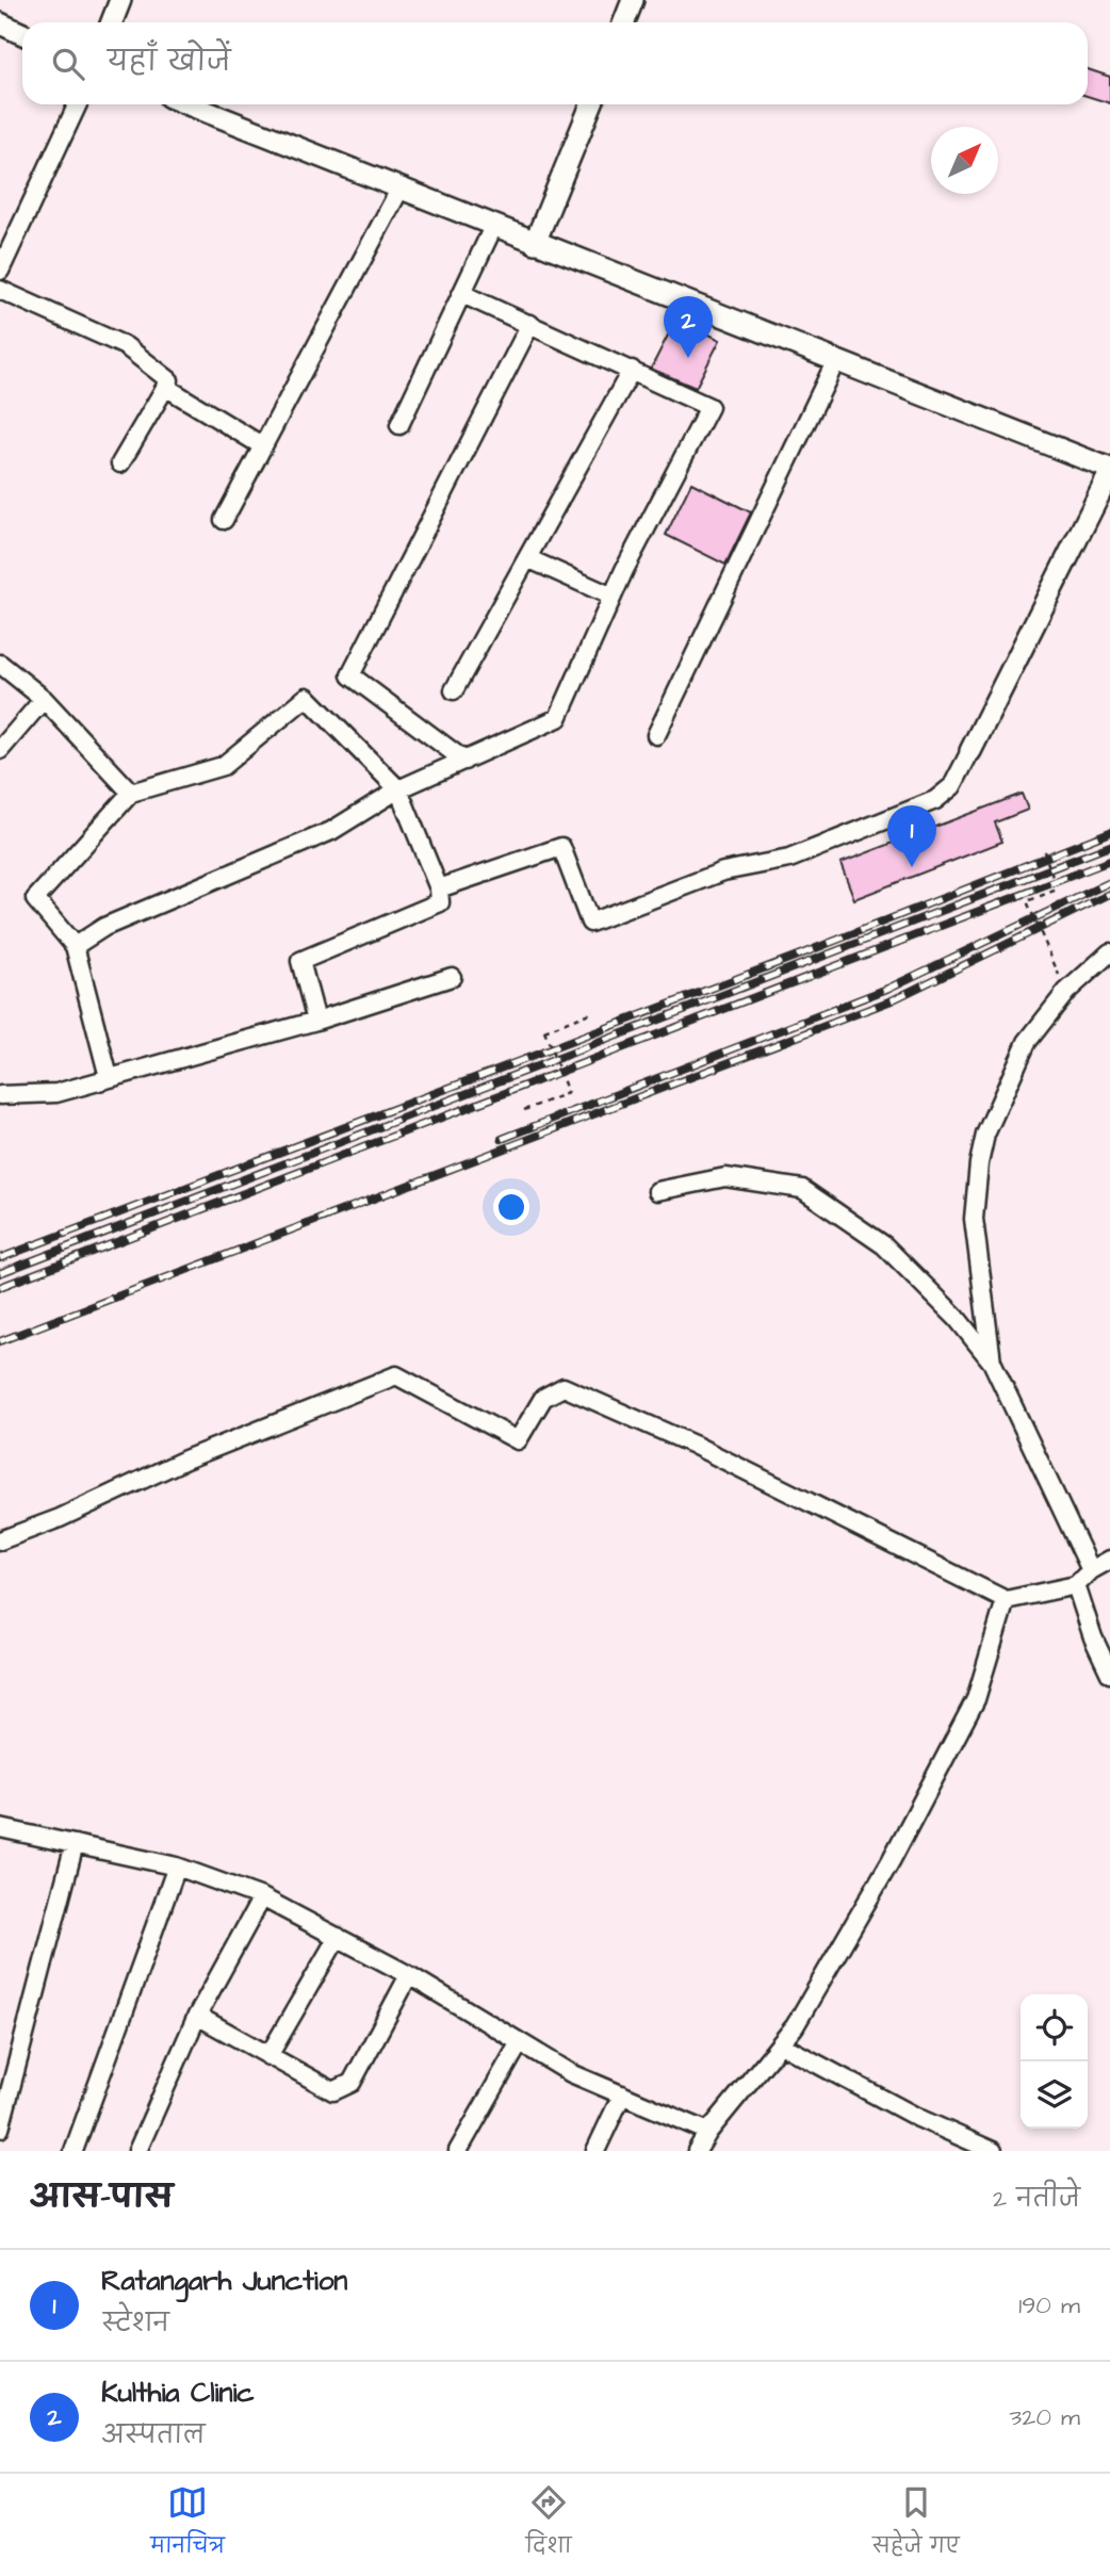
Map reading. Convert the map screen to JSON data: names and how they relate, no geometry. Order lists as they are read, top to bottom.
{
  "north": "top right",
  "page": {
    "search": "यहाँ खोजें",
    "pins": ["2", "1"],
    "heading": ["आस-पास", "2 नतीजे"],
    "list": [
      {
        "mark": "1",
        "name": "Ratangarh Junction",
        "note": "स्टेशन",
        "value": "190 m"
      },
      {
        "mark": "2",
        "name": "Kulthia Clinic",
        "note": "अस्पताल",
        "value": "320 m"
      }
    ],
    "nav": ["मानचित्र", "दिशा", "सहेजे गए"]
  }
}
